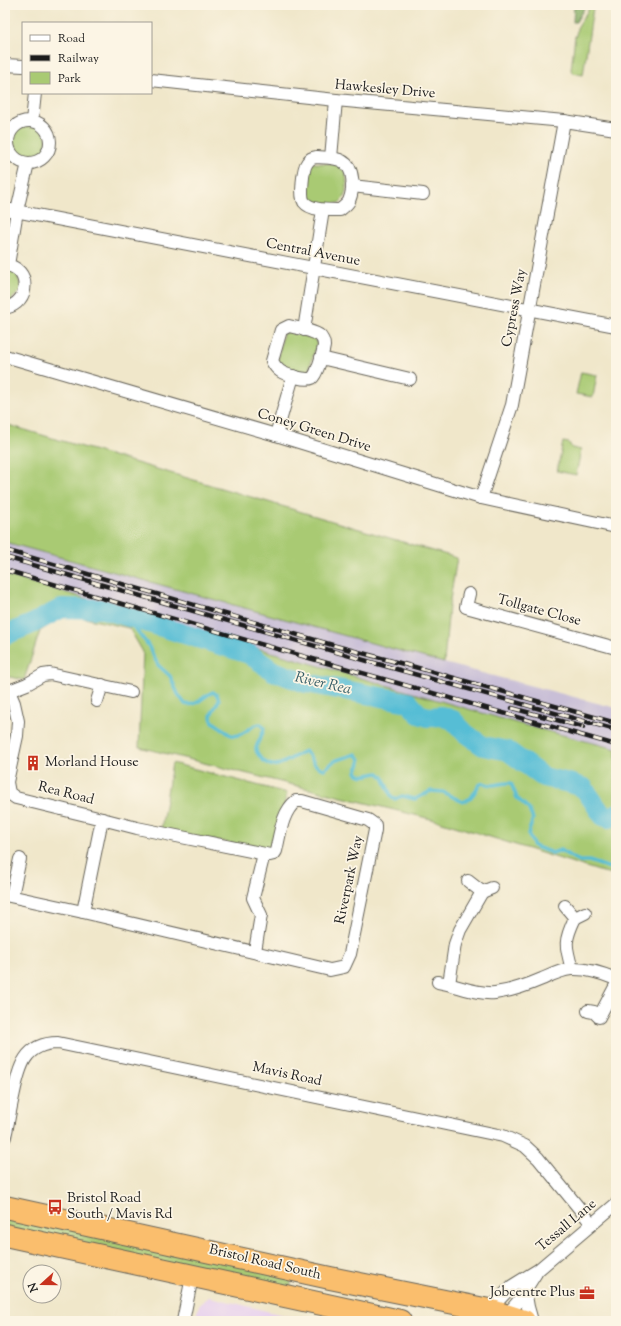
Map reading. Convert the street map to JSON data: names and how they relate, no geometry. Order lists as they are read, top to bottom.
{
  "streets": {
    "highway": ["Bristol Road South"],
    "street": [
      "Hawkesley Drive",
      "Central Avenue",
      "Cypress Way",
      "Coney Green Drive",
      "Tollgate Close",
      "Rea Road",
      "Riverpark Way",
      "Mavis Road",
      "Tessall Lane"
    ]
  },
  "crossings": [
    ["Hawkesley Drive", "Cypress Way"],
    ["Central Avenue", "Cypress Way"],
    ["Cypress Way", "Coney Green Drive"],
    ["Rea Road", "Riverpark Way"],
    ["Mavis Road", "Tessall Lane"],
    ["Tessall Lane", "Bristol Road South"]
  ],
  "water": ["River Rea"],
  "places": {
    "building": ["Morland House"],
    "bus stop": ["Bristol Road South / Mavis Rd"],
    "office": ["Jobcentre Plus"]
  },
  "legend": ["Road", "Railway", "Park"],
  "north": "left"
}
